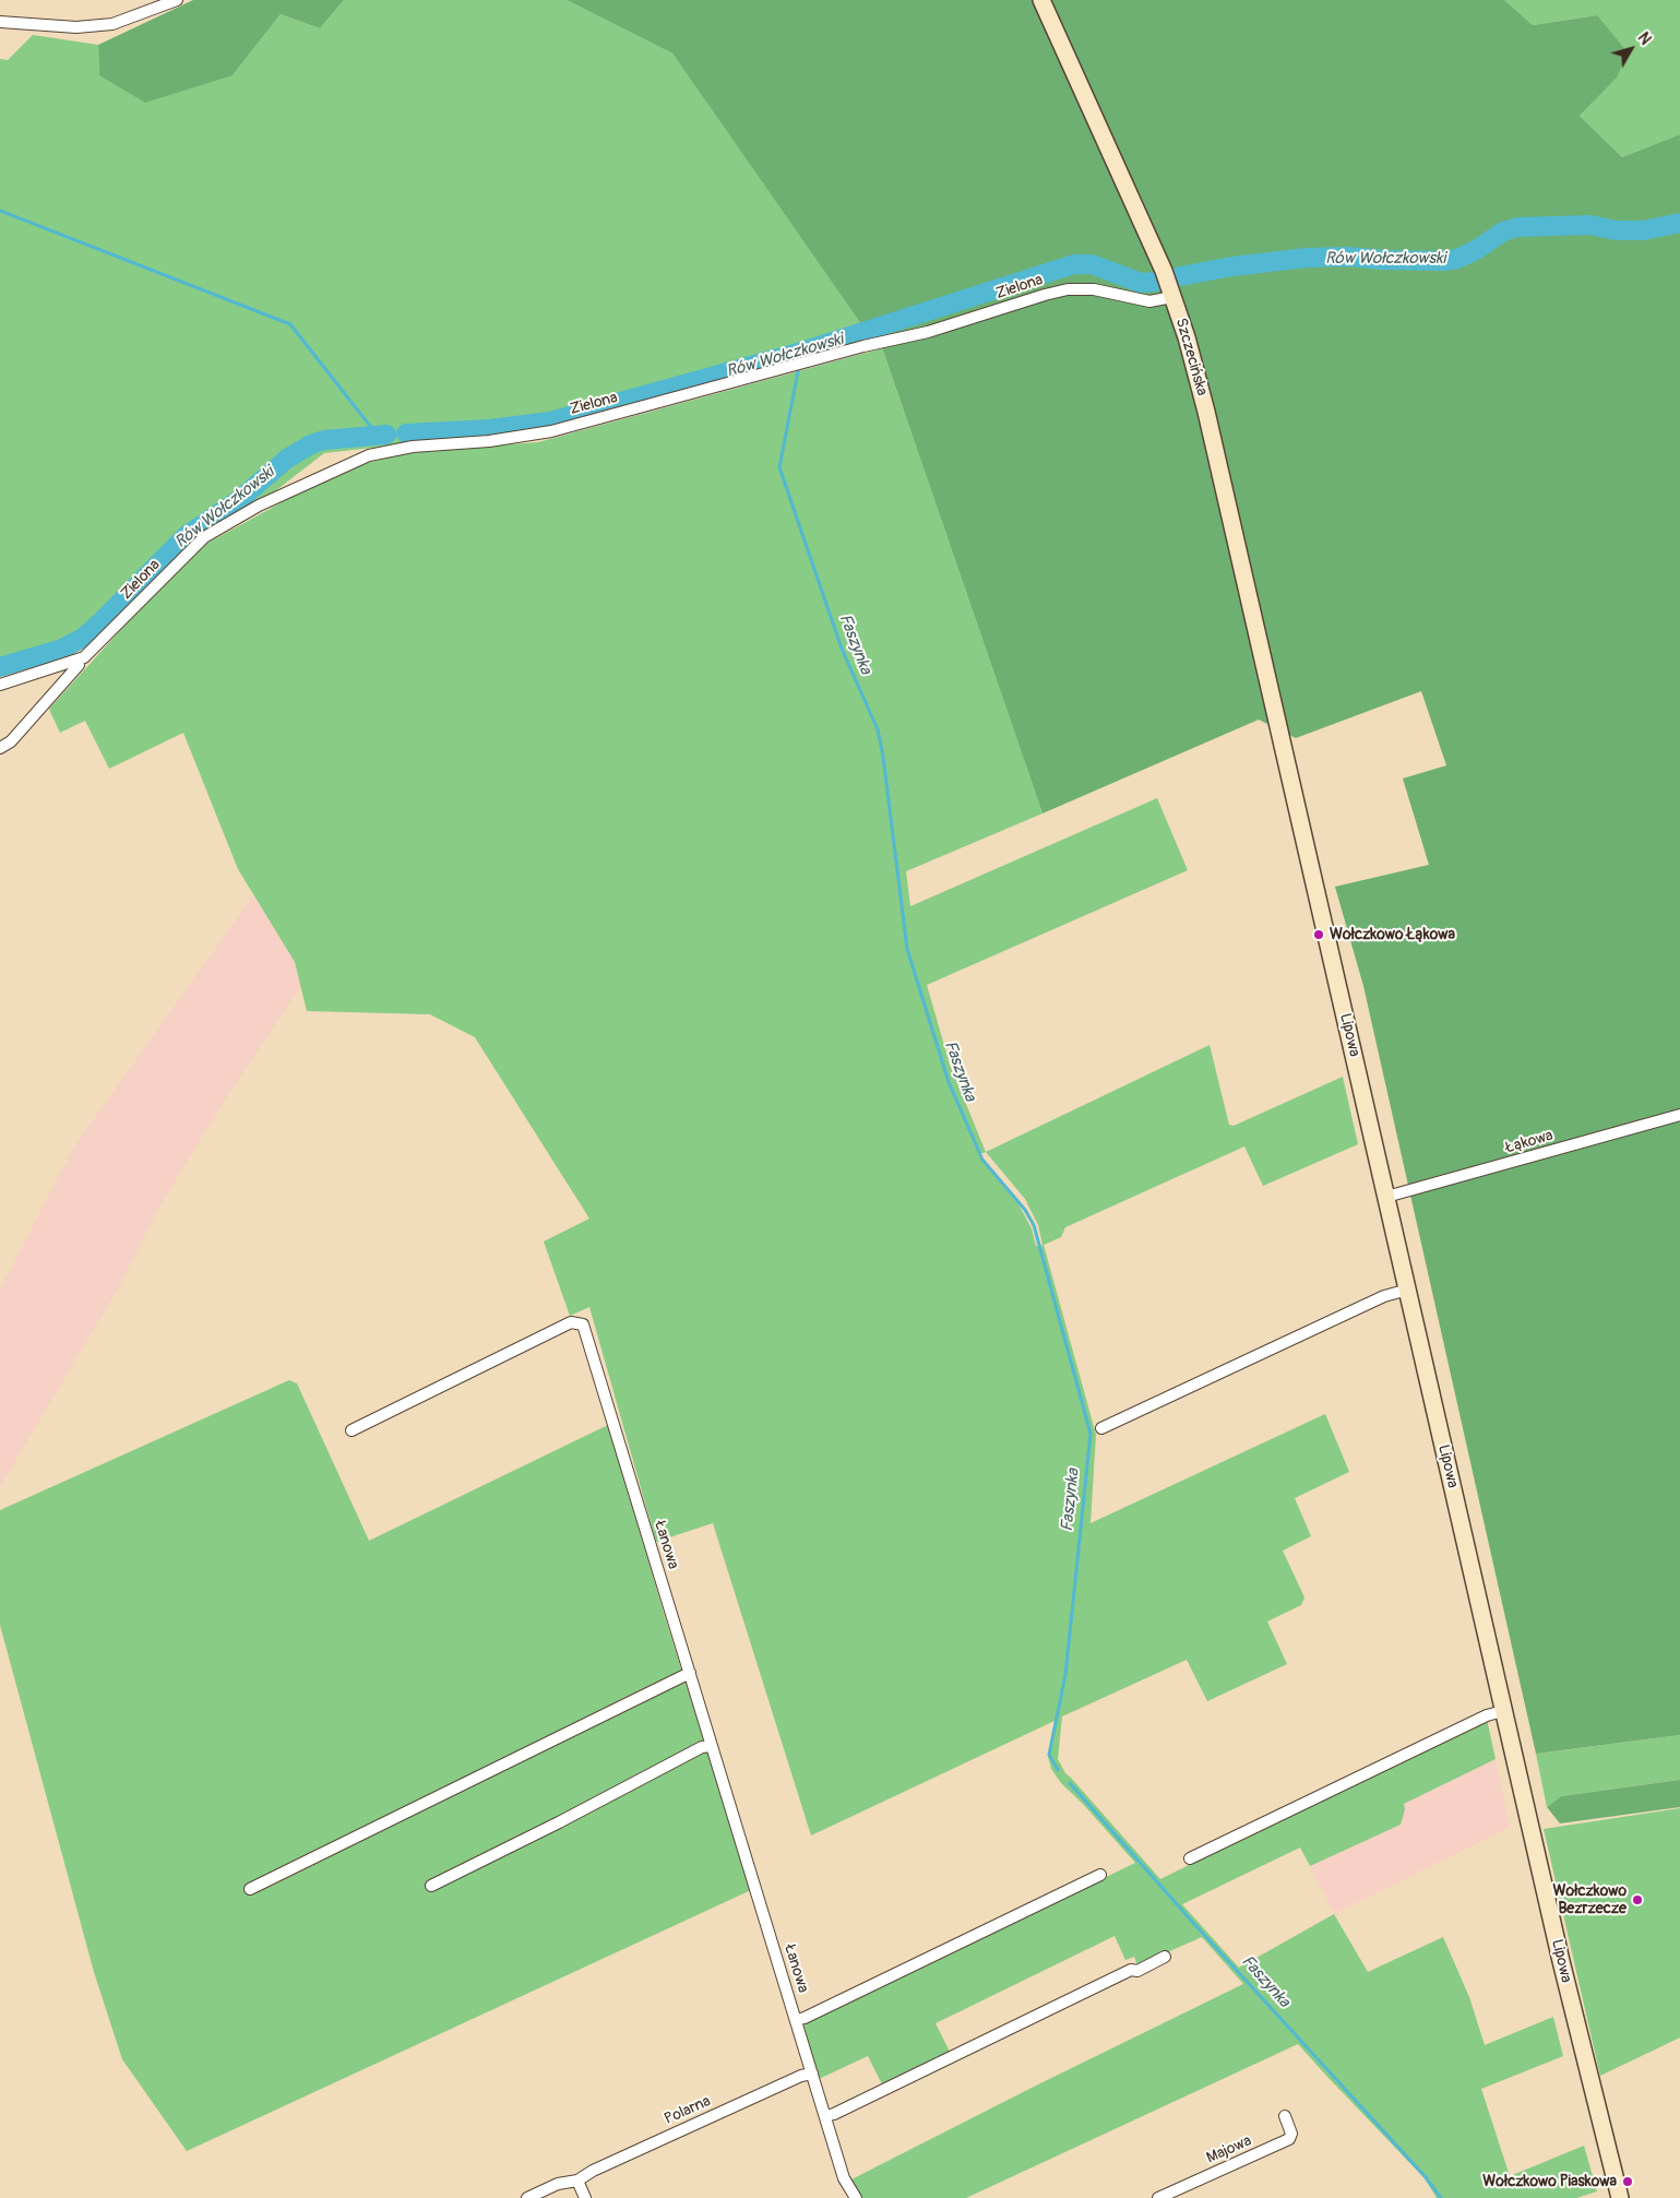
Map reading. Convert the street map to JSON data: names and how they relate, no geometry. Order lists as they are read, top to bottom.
{
  "streets": {
    "street": [
      "Zielona",
      "Szczecińska",
      "Lipowa",
      "Łąkowa",
      "Łanowa",
      "Polarna",
      "Majowa"
    ]
  },
  "crossings": [
    ["Zielona", "Szczecińska"],
    ["Szczecińska", "Lipowa"],
    ["Lipowa", "Łąkowa"],
    ["Łanowa", "Polarna"]
  ],
  "water": ["Rów Wołczkowski", "Faszynka"],
  "places": ["Wołczkowo Łąkowa", "Wołczkowo Bezrzecze", "Wołczkowo Piaskowa"],
  "north": "top right"
}
